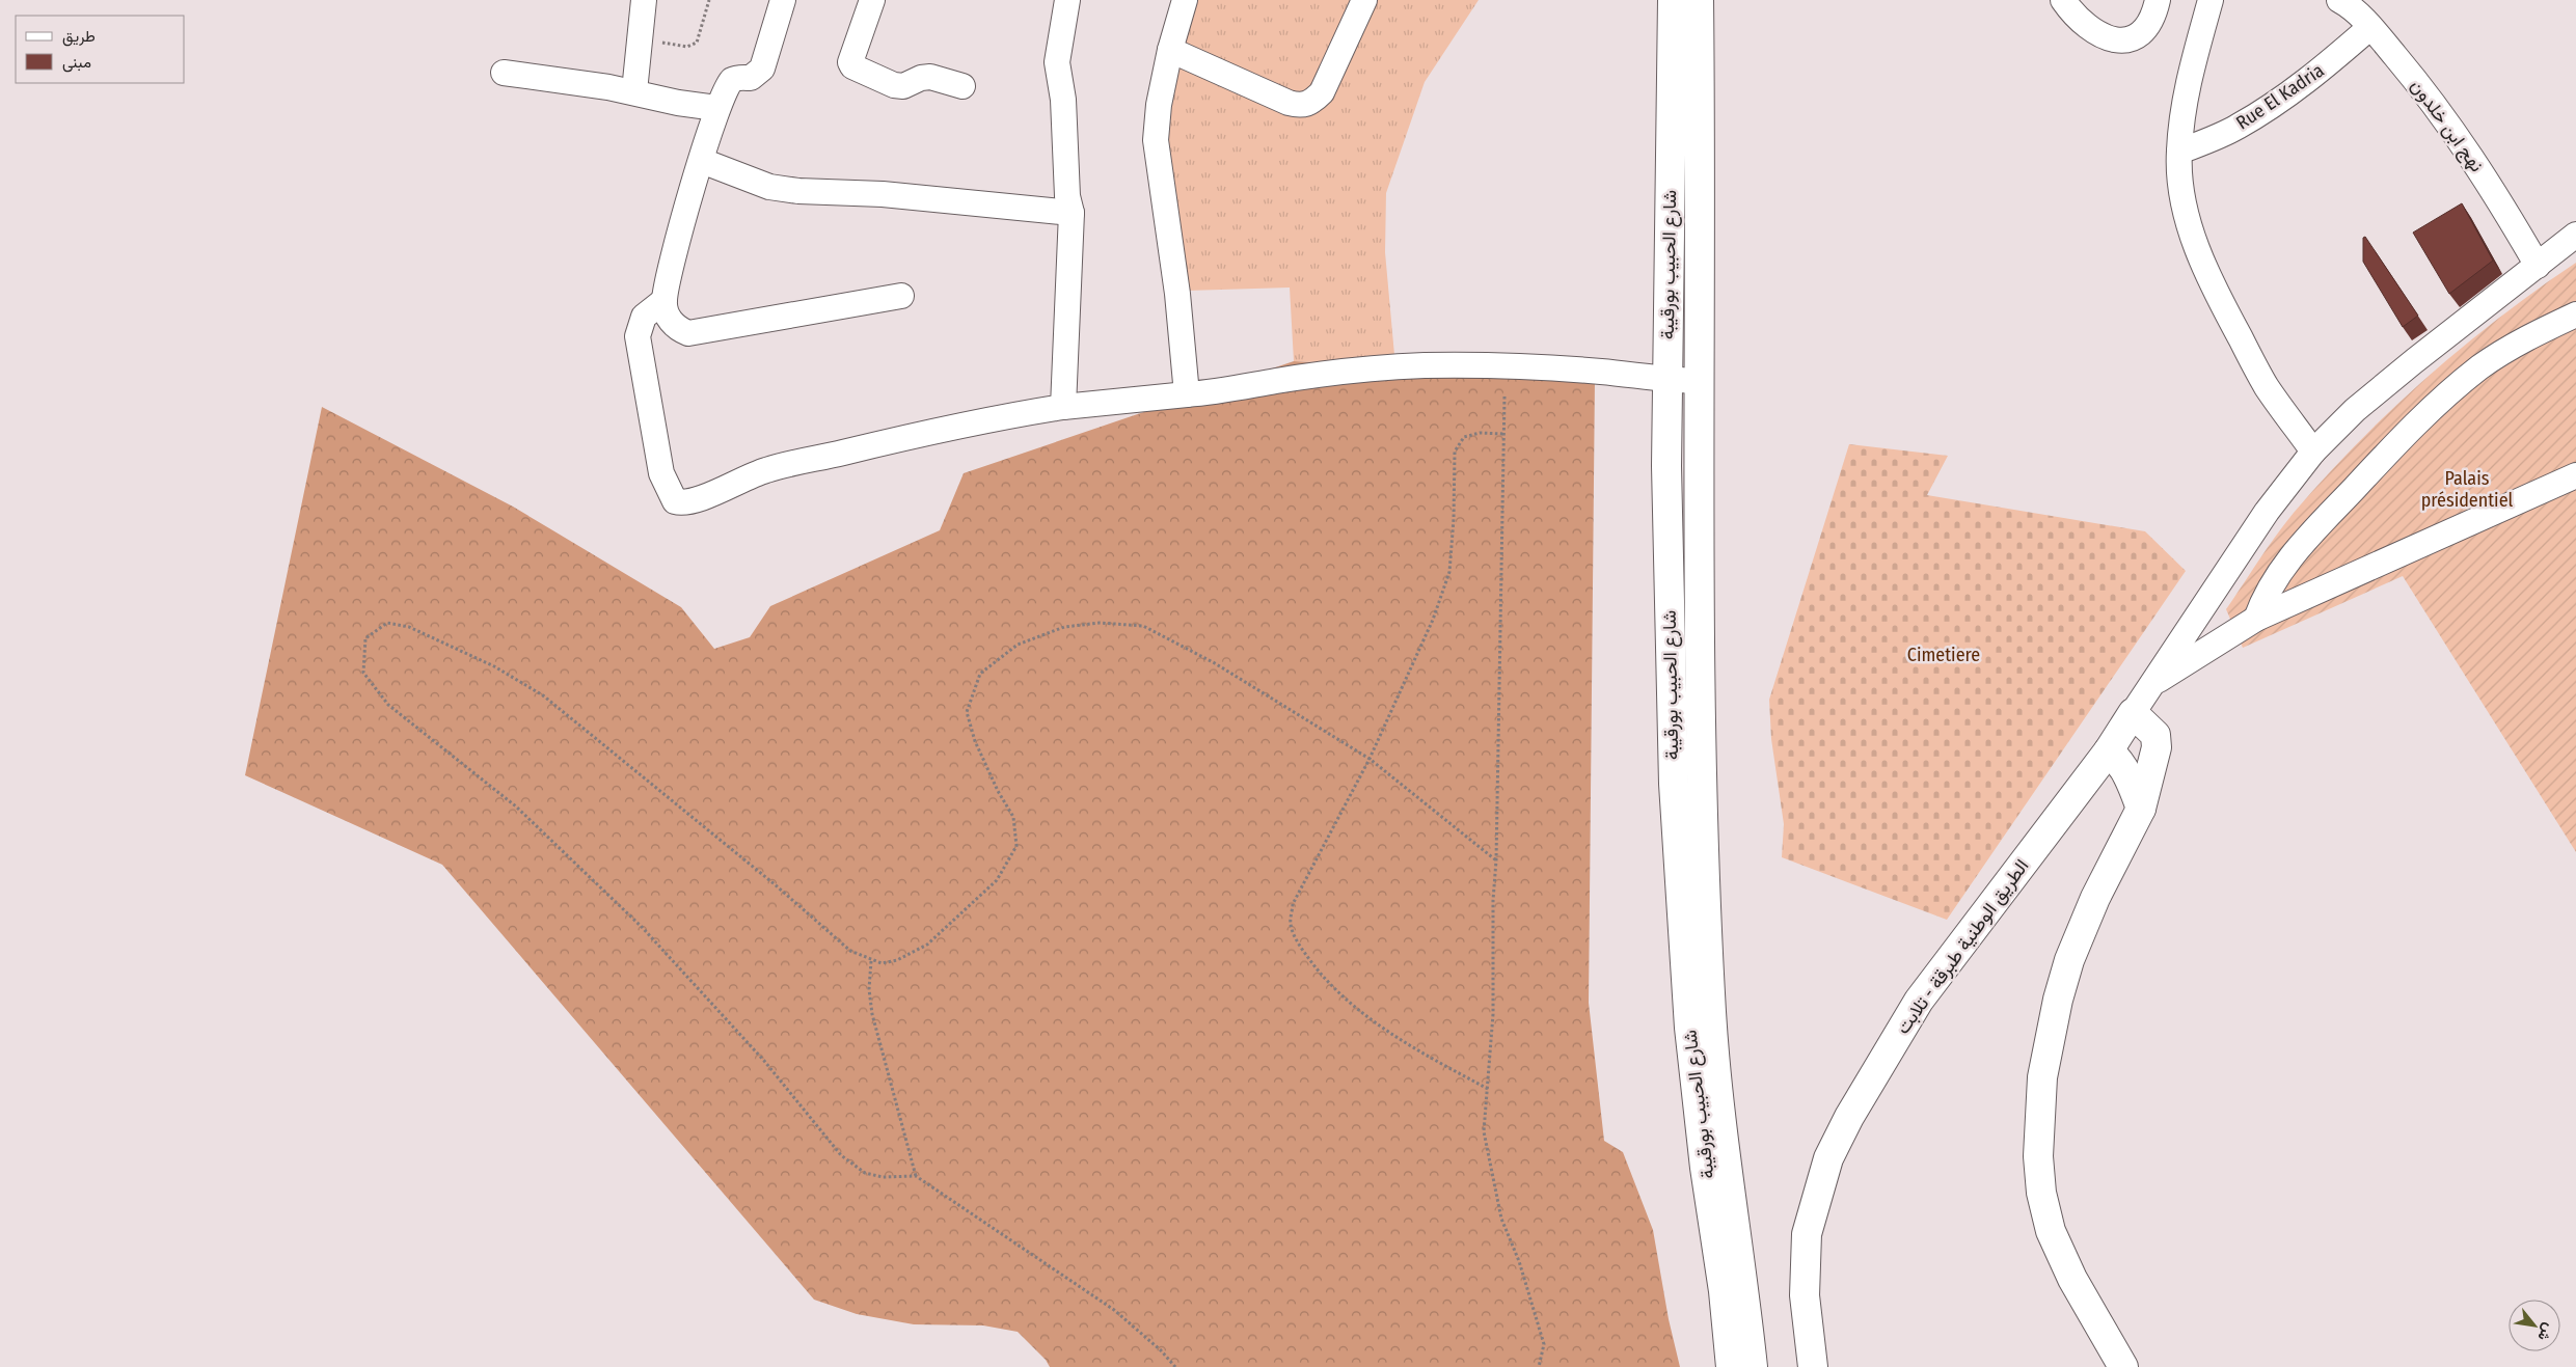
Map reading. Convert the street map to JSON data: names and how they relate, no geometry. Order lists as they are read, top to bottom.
{
  "streets": {
    "main road": ["شارع الحبيب بورقيبة", "الطريق الوطنية طبرقة - تلابت"],
    "street": ["Rue El Kadria", "نهج ابن خلدون"]
  },
  "crossings": [
    ["Rue El Kadria", "نهج ابن خلدون"]
  ],
  "parks": ["Palais présidentiel", "Cimetiere"],
  "legend": ["طريق", "مبنى"],
  "north": "bottom right"
}
